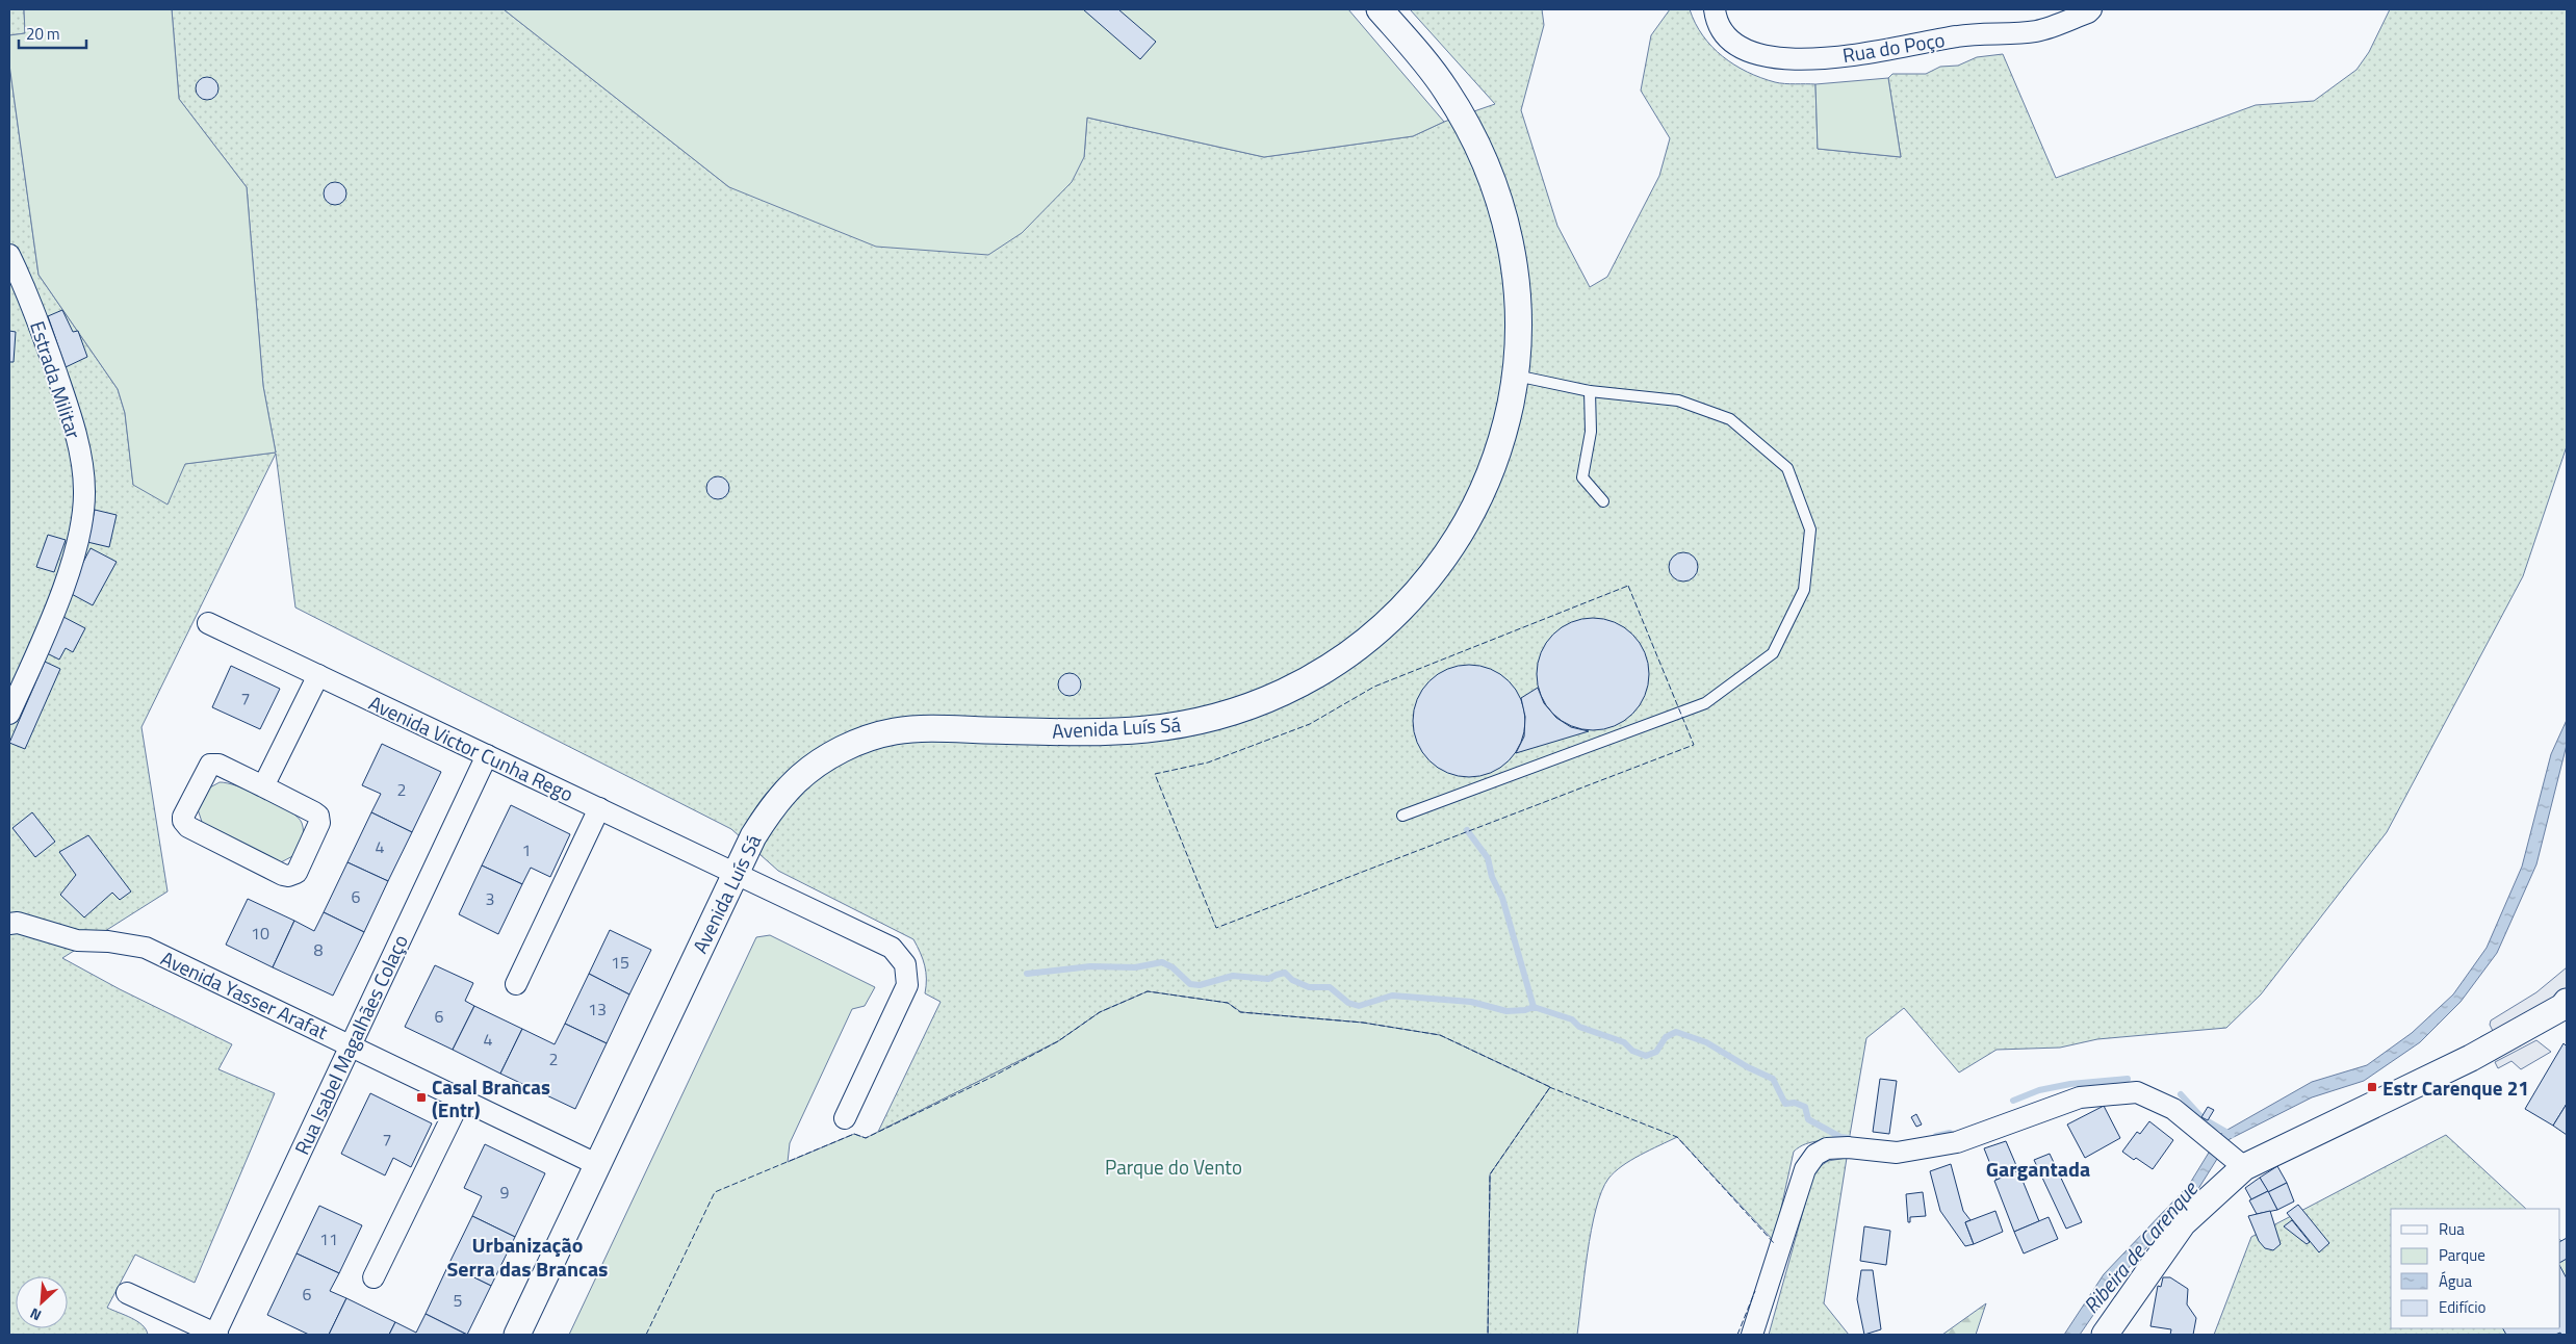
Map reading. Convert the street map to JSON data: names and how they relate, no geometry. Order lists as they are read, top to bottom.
{
  "streets": {
    "street": [
      "Rua do Poço",
      "Estrada Militar",
      "Avenida Luís Sá",
      "Avenida Victor Cunha Rego",
      "Avenida Yasser Arafat",
      "Rua Isabel Magalhães Colaço"
    ]
  },
  "crossings": [
    ["Avenida Luís Sá", "Avenida Victor Cunha Rego"],
    ["Avenida Luís Sá", "Avenida Yasser Arafat"],
    ["Avenida Victor Cunha Rego", "Rua Isabel Magalhães Colaço"],
    ["Avenida Yasser Arafat", "Rua Isabel Magalhães Colaço"]
  ],
  "districts": ["Gargantada", "Urbanização Serra das Brancas"],
  "water": ["Ribeira de Carenque"],
  "parks": ["Parque do Vento"],
  "places": {
    "transit": ["Estr Carenque 21", "Casal Brancas (Entr)"]
  },
  "house_numbers": [
    "7",
    "2",
    "4",
    "1",
    "6",
    "3",
    "10",
    "8",
    "15",
    "13",
    "6",
    "4",
    "2",
    "7",
    "9",
    "11",
    "6",
    "5"
  ],
  "legend": [
    "Rua",
    "Parque",
    "Água",
    "Edifício"
  ],
  "scale_bar": "20 m",
  "north": "bottom left"
}
